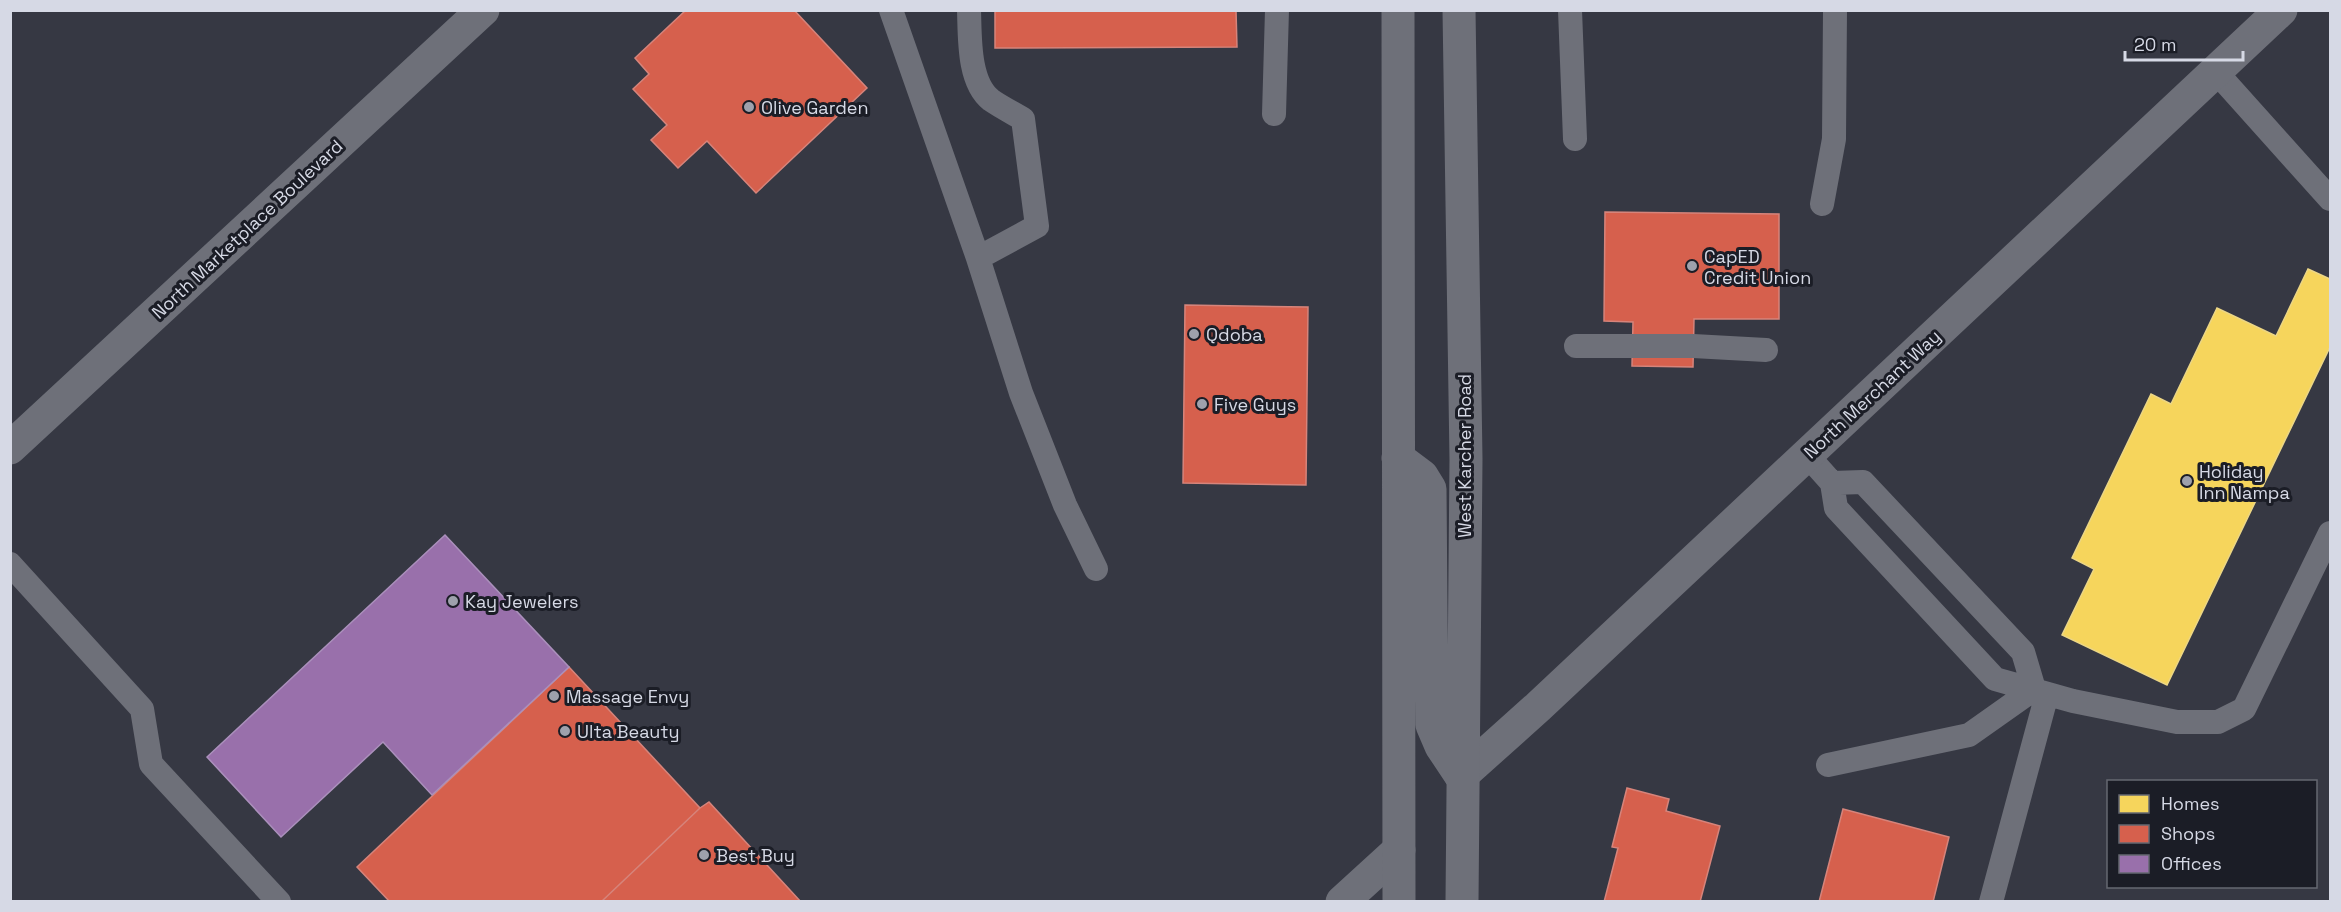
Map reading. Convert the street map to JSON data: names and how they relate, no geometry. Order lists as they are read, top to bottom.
{
  "streets": {
    "main road": ["North Marketplace Boulevard", "North Merchant Way", "West Karcher Road"]
  },
  "crossings": [
    ["North Merchant Way", "West Karcher Road"]
  ],
  "places": [
    "Olive Garden",
    "CapED Credit Union",
    "Qdoba",
    "Five Guys",
    "Holiday Inn Nampa",
    "Kay Jewelers",
    "Massage Envy",
    "Ulta Beauty",
    "Best Buy"
  ],
  "legend": ["Homes", "Shops", "Offices"],
  "scale_bar": "20 m"
}
